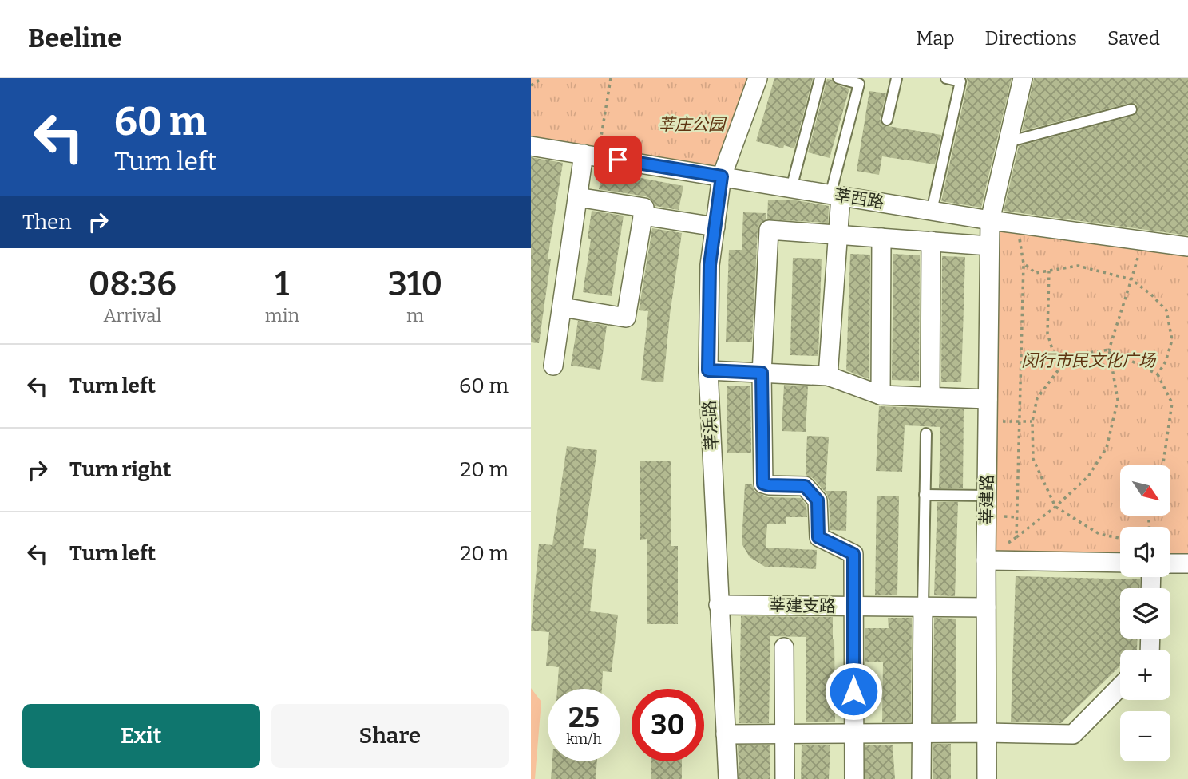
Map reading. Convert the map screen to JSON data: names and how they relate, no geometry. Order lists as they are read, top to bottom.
{
  "streets": {
    "street": [
      "莘西路",
      "莘浜路",
      "莘建路",
      "莘建支路"
    ]
  },
  "crossings": [
    ["莘西路", "莘浜路"],
    ["莘西路", "莘建路"],
    ["莘浜路", "莘建支路"],
    ["莘建路", "莘建支路"]
  ],
  "parks": ["莘庄公园", "闵行市民文化广场"],
  "north": "bottom right",
  "page": {
    "header": "Beeline",
    "nav": ["Map", "Directions", "Saved"],
    "turn": ["60 m", "Turn left"],
    "then": "Then",
    "eta": [
      "08:36",
      "Arrival",
      "1",
      "min",
      "310",
      "m"
    ],
    "list": [
      {
        "name": "Turn left",
        "value": "60 m"
      },
      {
        "name": "Turn right",
        "value": "20 m"
      },
      {
        "name": "Turn left",
        "value": "20 m"
      }
    ],
    "map_buttons": ["+", "−"],
    "speed": "25 km/h",
    "limit": "30",
    "buttons": ["Exit", "Share"]
  }
}
